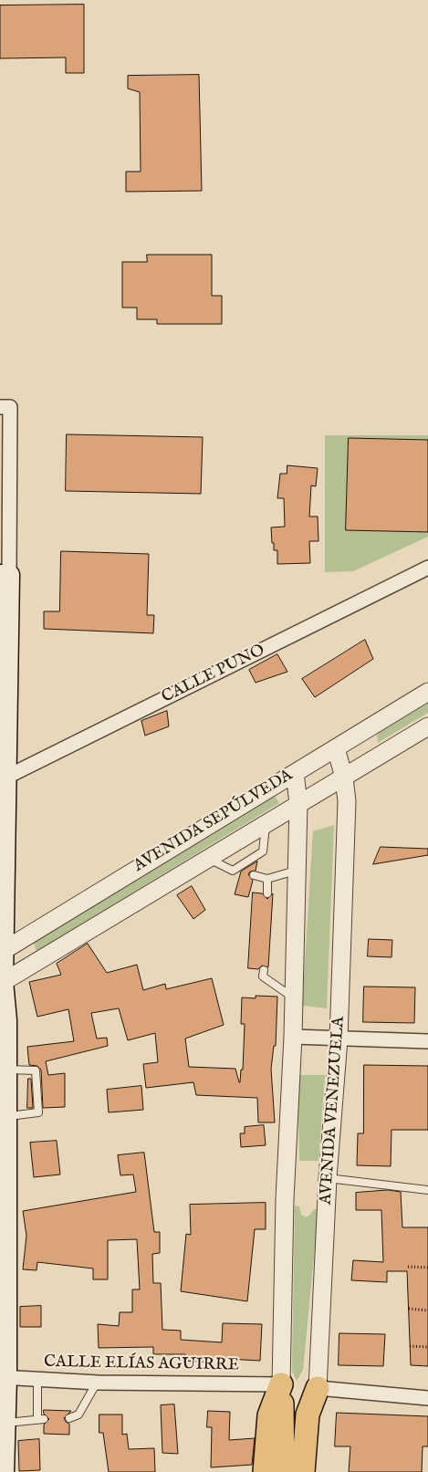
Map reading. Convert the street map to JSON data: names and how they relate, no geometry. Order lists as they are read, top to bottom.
{
  "streets": {
    "main road": ["AVENIDA VENEZUELA"],
    "street": ["CALLE PUNO", "AVENIDA SEPÚLVEDA", "CALLE ELÍAS AGUIRRE"]
  },
  "crossings": [
    ["AVENIDA SEPÚLVEDA", "AVENIDA VENEZUELA"]
  ]
}
